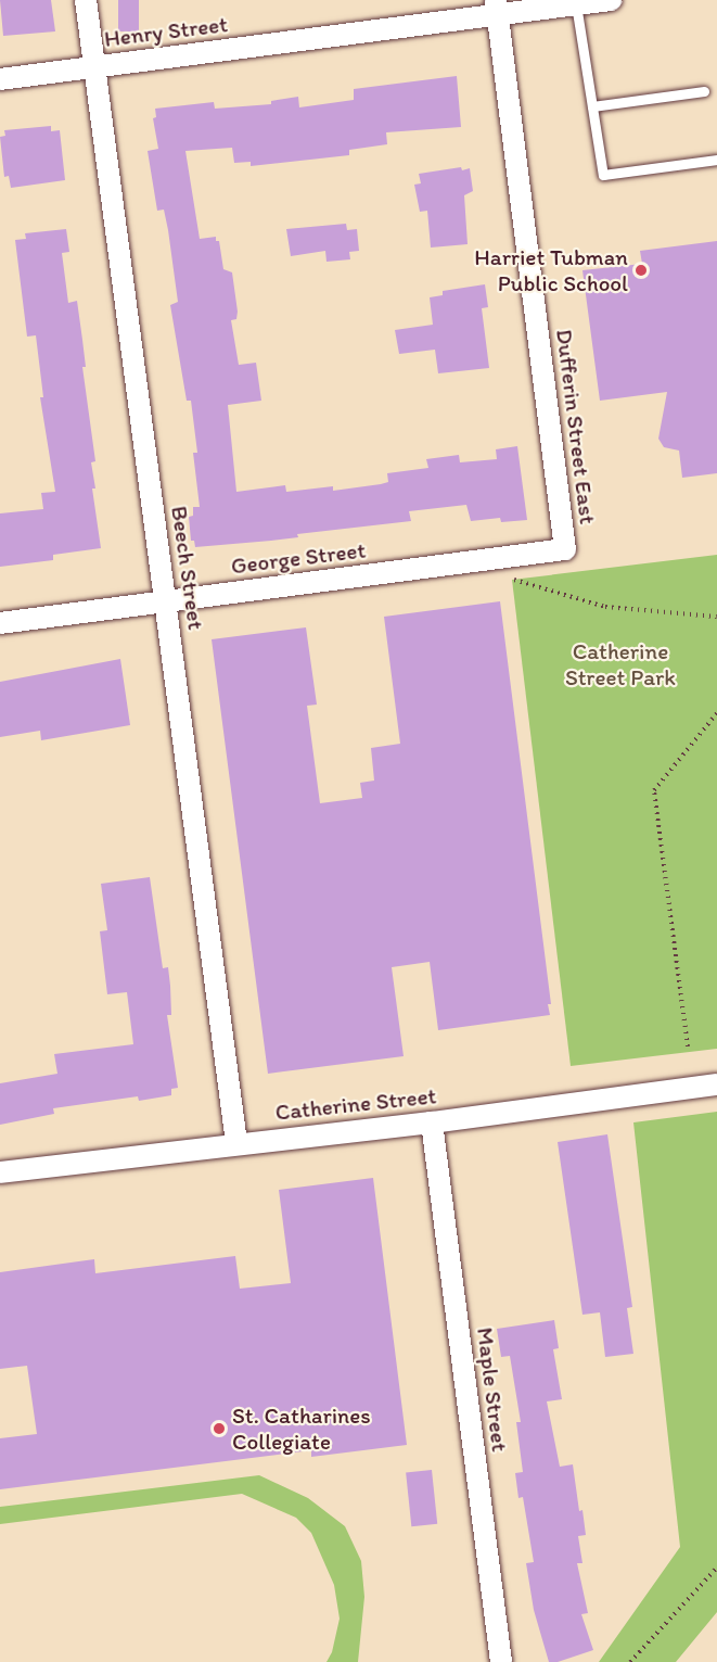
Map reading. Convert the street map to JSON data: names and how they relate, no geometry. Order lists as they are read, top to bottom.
{
  "streets": {
    "street": [
      "Henry Street",
      "Dufferin Street East",
      "George Street",
      "Beech Street",
      "Catherine Street",
      "Maple Street"
    ]
  },
  "crossings": [
    ["Henry Street", "Dufferin Street East"],
    ["Henry Street", "Beech Street"],
    ["Dufferin Street East", "George Street"],
    ["George Street", "Beech Street"],
    ["Beech Street", "Catherine Street"],
    ["Catherine Street", "Maple Street"]
  ],
  "parks": ["Catherine Street Park"],
  "places": ["Harriet Tubman Public School", "St. Catharines Collegiate"]
}
